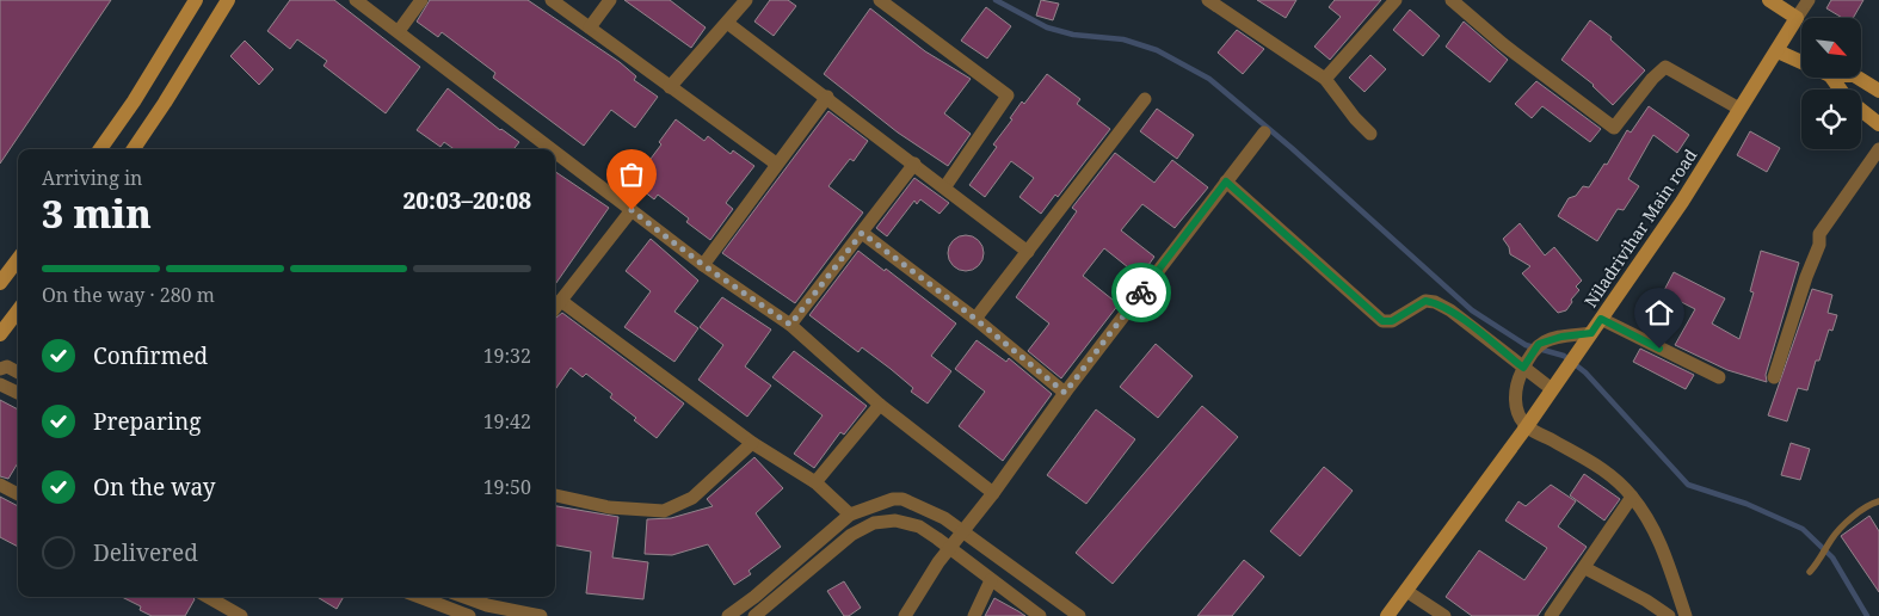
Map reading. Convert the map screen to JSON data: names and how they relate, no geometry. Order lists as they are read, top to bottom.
{
  "streets": {
    "street": ["Niladrivihar Main road"]
  },
  "north": "bottom right",
  "page": {
    "heading": ["3 min", "Arriving in", "20:03–20:08"],
    "bar": "On the way · 280 m",
    "list": [
      ["Confirmed", "19:32"],
      ["Preparing", "19:42"],
      ["On the way", "19:50"],
      "Delivered"
    ]
  }
}
